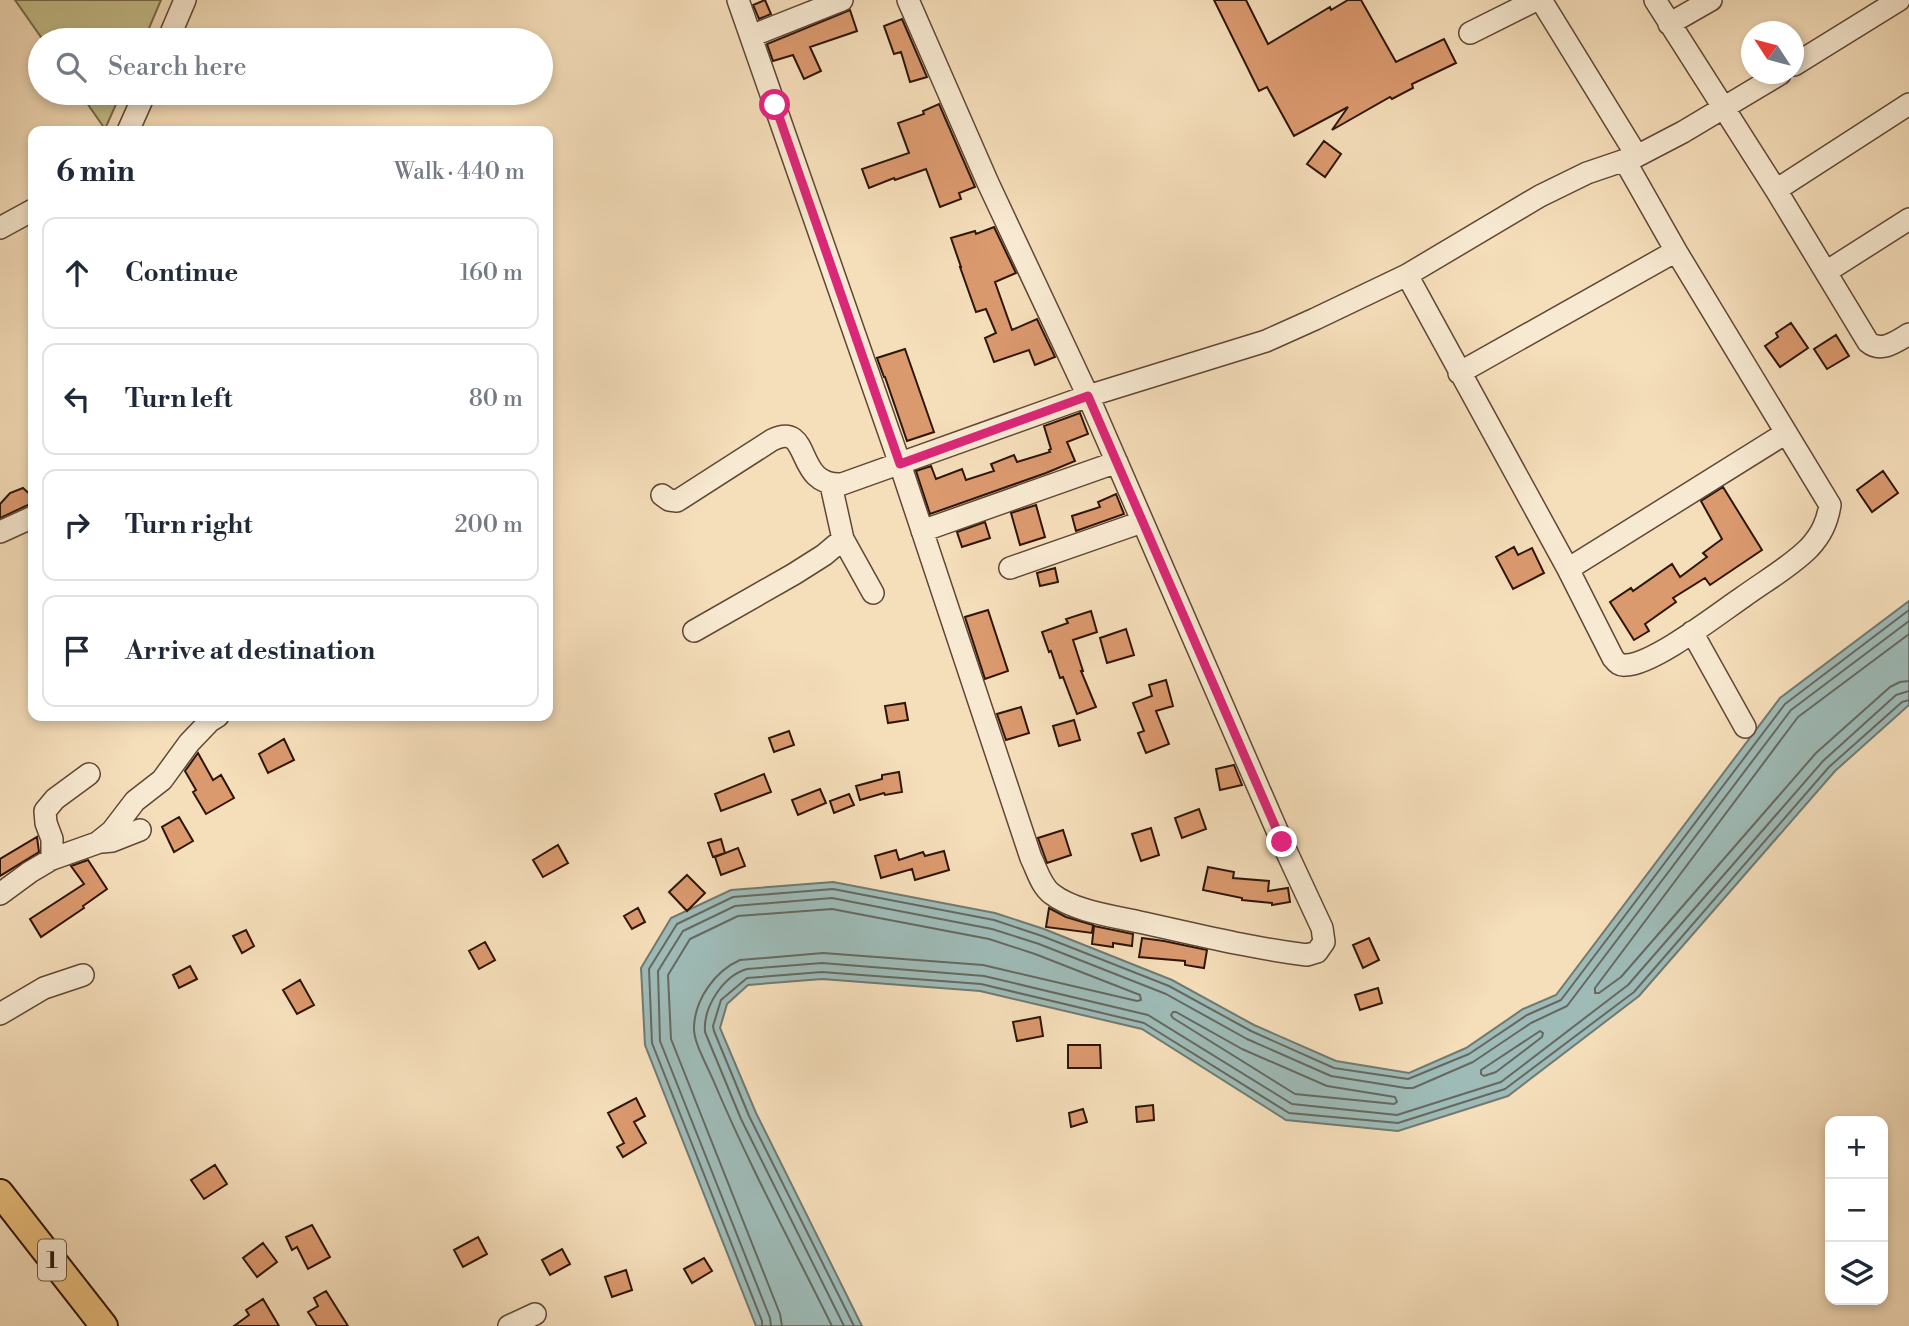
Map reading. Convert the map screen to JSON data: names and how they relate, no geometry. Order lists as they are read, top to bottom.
{
  "streets": {
    "main road": ["1"]
  },
  "north": "top left",
  "page": {
    "search": "Search here",
    "heading": ["6 min", "Walk · 440 m"],
    "list": [
      ["Continue", "160 m"],
      ["Turn left", "80 m"],
      ["Turn right", "200 m"],
      "Arrive at destination"
    ],
    "map_buttons": ["+", "−"]
  }
}
